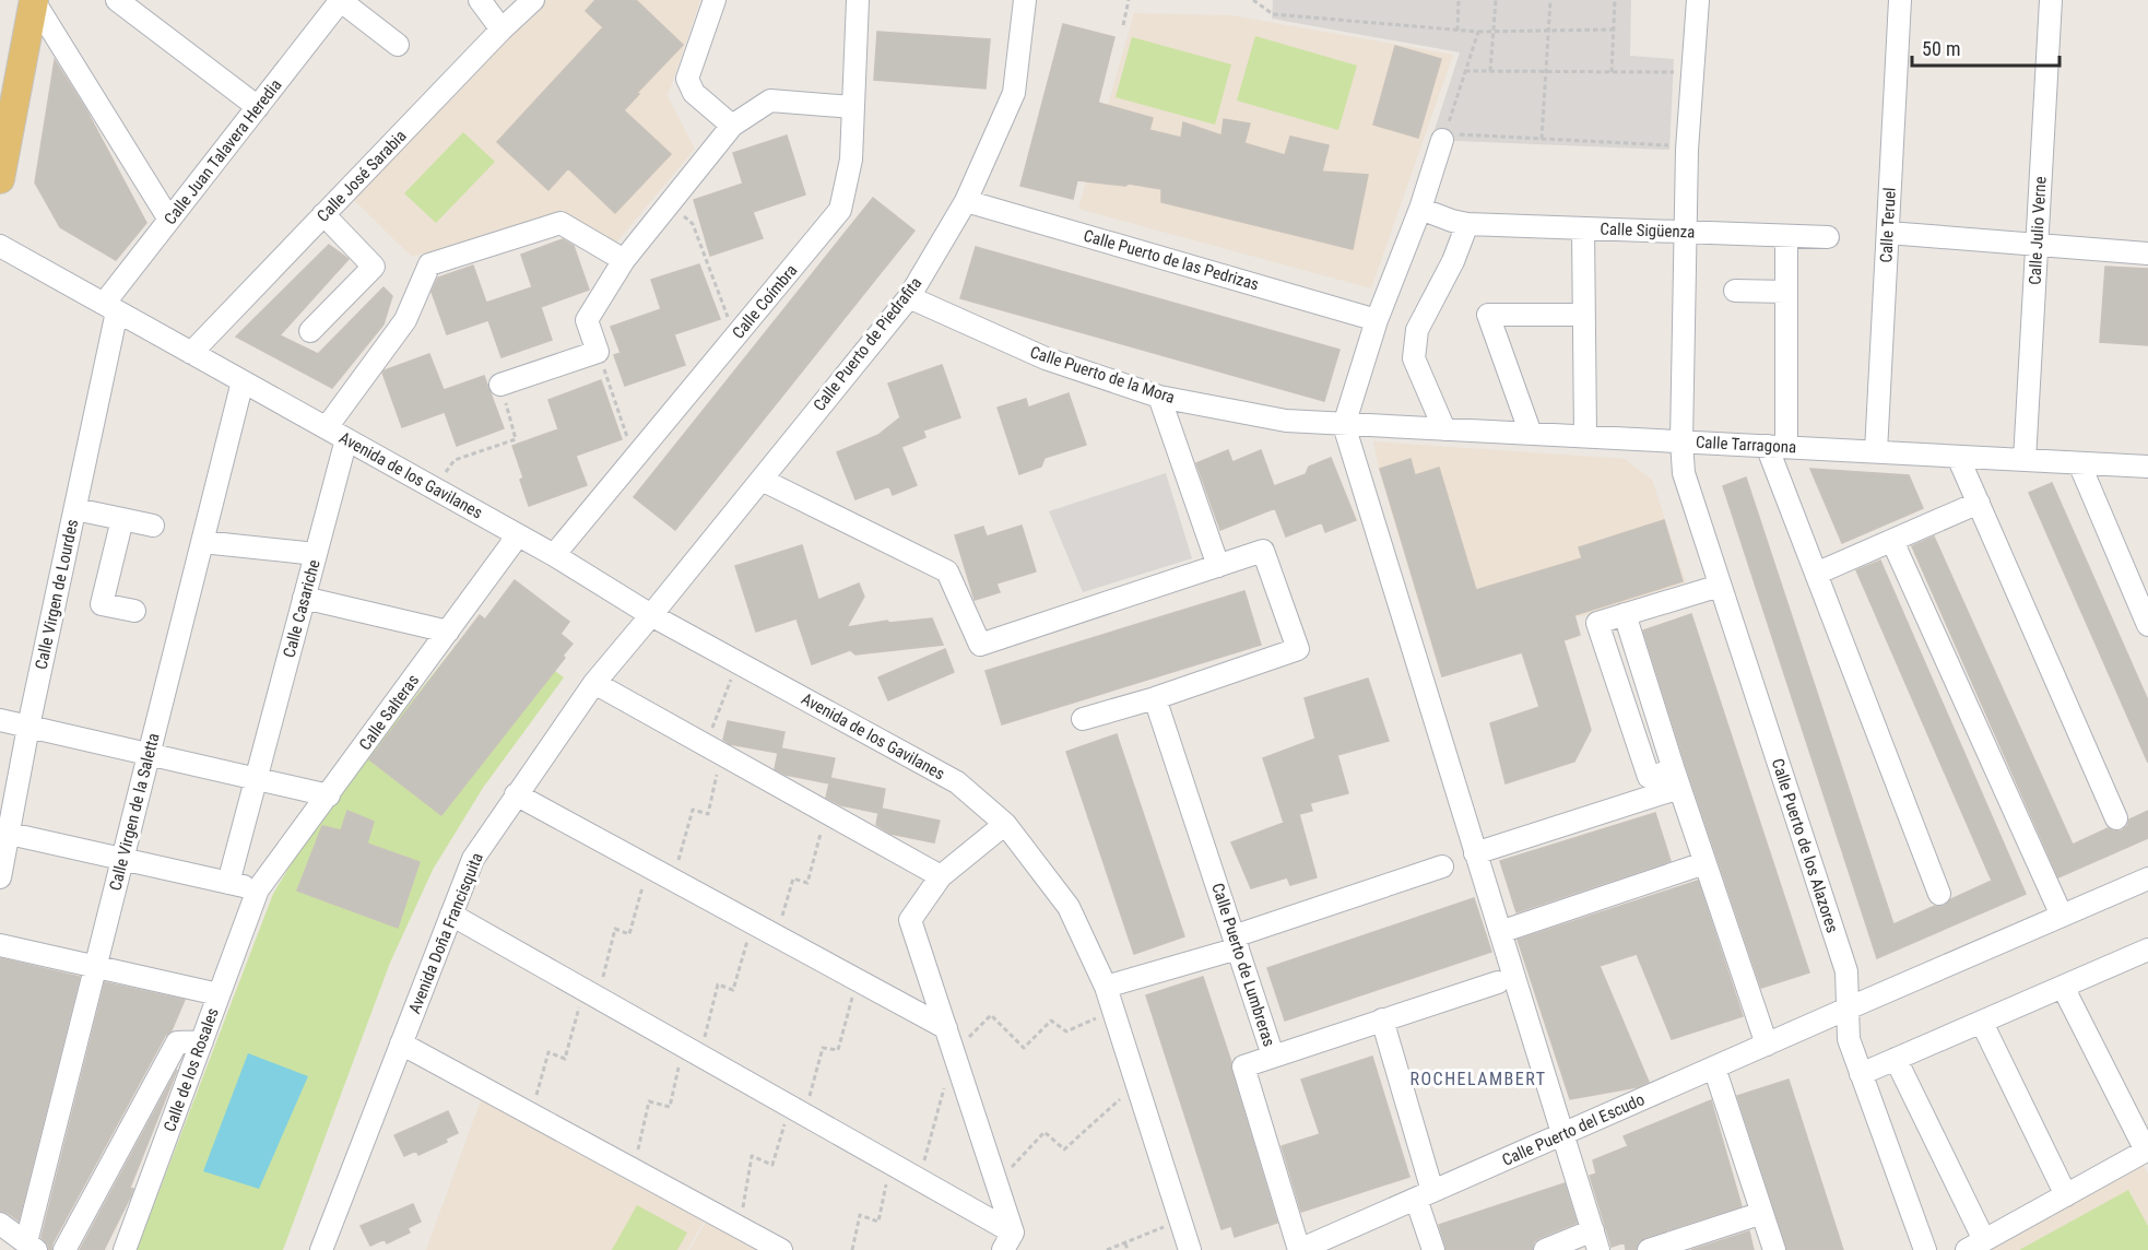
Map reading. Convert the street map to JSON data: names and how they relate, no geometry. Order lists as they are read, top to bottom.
{
  "streets": {
    "street": [
      "Calle Juan Talavera Heredia",
      "Calle José Sarabia",
      "Calle Teruel",
      "Calle Sigüenza",
      "Calle Julio Verne",
      "Calle Puerto de las Pedrizas",
      "Calle Coímbra",
      "Calle Puerto de Piedrafita",
      "Calle Puerto de la Mora",
      "Calle Tarragona",
      "Avenida de los Gavilanes",
      "Calle Virgen de Lourdes",
      "Calle Casariche",
      "Calle Salteras",
      "Calle Virgen de la Saletta",
      "Calle Puerto de los Alazores",
      "Avenida Doña Francisquita",
      "Calle Puerto de Lumbreras",
      "Calle de los Rosales",
      "Calle Puerto del Escudo"
    ]
  },
  "crossings": [
    ["Calle Juan Talavera Heredia", "Avenida de los Gavilanes"],
    ["Calle Juan Talavera Heredia", "Calle Virgen de Lourdes"],
    ["Calle José Sarabia", "Avenida de los Gavilanes"],
    ["Calle Teruel", "Calle Tarragona"],
    ["Calle Sigüenza", "Calle Puerto de los Alazores"],
    ["Calle Julio Verne", "Calle Tarragona"],
    ["Calle Puerto de las Pedrizas", "Calle Puerto de Piedrafita"],
    ["Calle Coímbra", "Avenida de los Gavilanes"],
    ["Calle Puerto de Piedrafita", "Calle Puerto de la Mora"],
    ["Calle Puerto de Piedrafita", "Avenida de los Gavilanes"],
    ["Calle Puerto de Piedrafita", "Avenida Doña Francisquita"],
    ["Calle Puerto de la Mora", "Calle Tarragona"],
    ["Calle Tarragona", "Calle Puerto de los Alazores"],
    ["Avenida de los Gavilanes", "Calle Virgen de Lourdes"],
    ["Avenida de los Gavilanes", "Calle Casariche"],
    ["Avenida de los Gavilanes", "Calle Salteras"],
    ["Avenida de los Gavilanes", "Calle Virgen de la Saletta"],
    ["Avenida de los Gavilanes", "Avenida Doña Francisquita"],
    ["Calle Salteras", "Calle de los Rosales"],
    ["Calle Puerto de los Alazores", "Calle Puerto del Escudo"],
    ["Calle Puerto de Lumbreras", "Calle Puerto del Escudo"]
  ],
  "districts": ["ROCHELAMBERT"],
  "scale_bar": "50 m"
}
